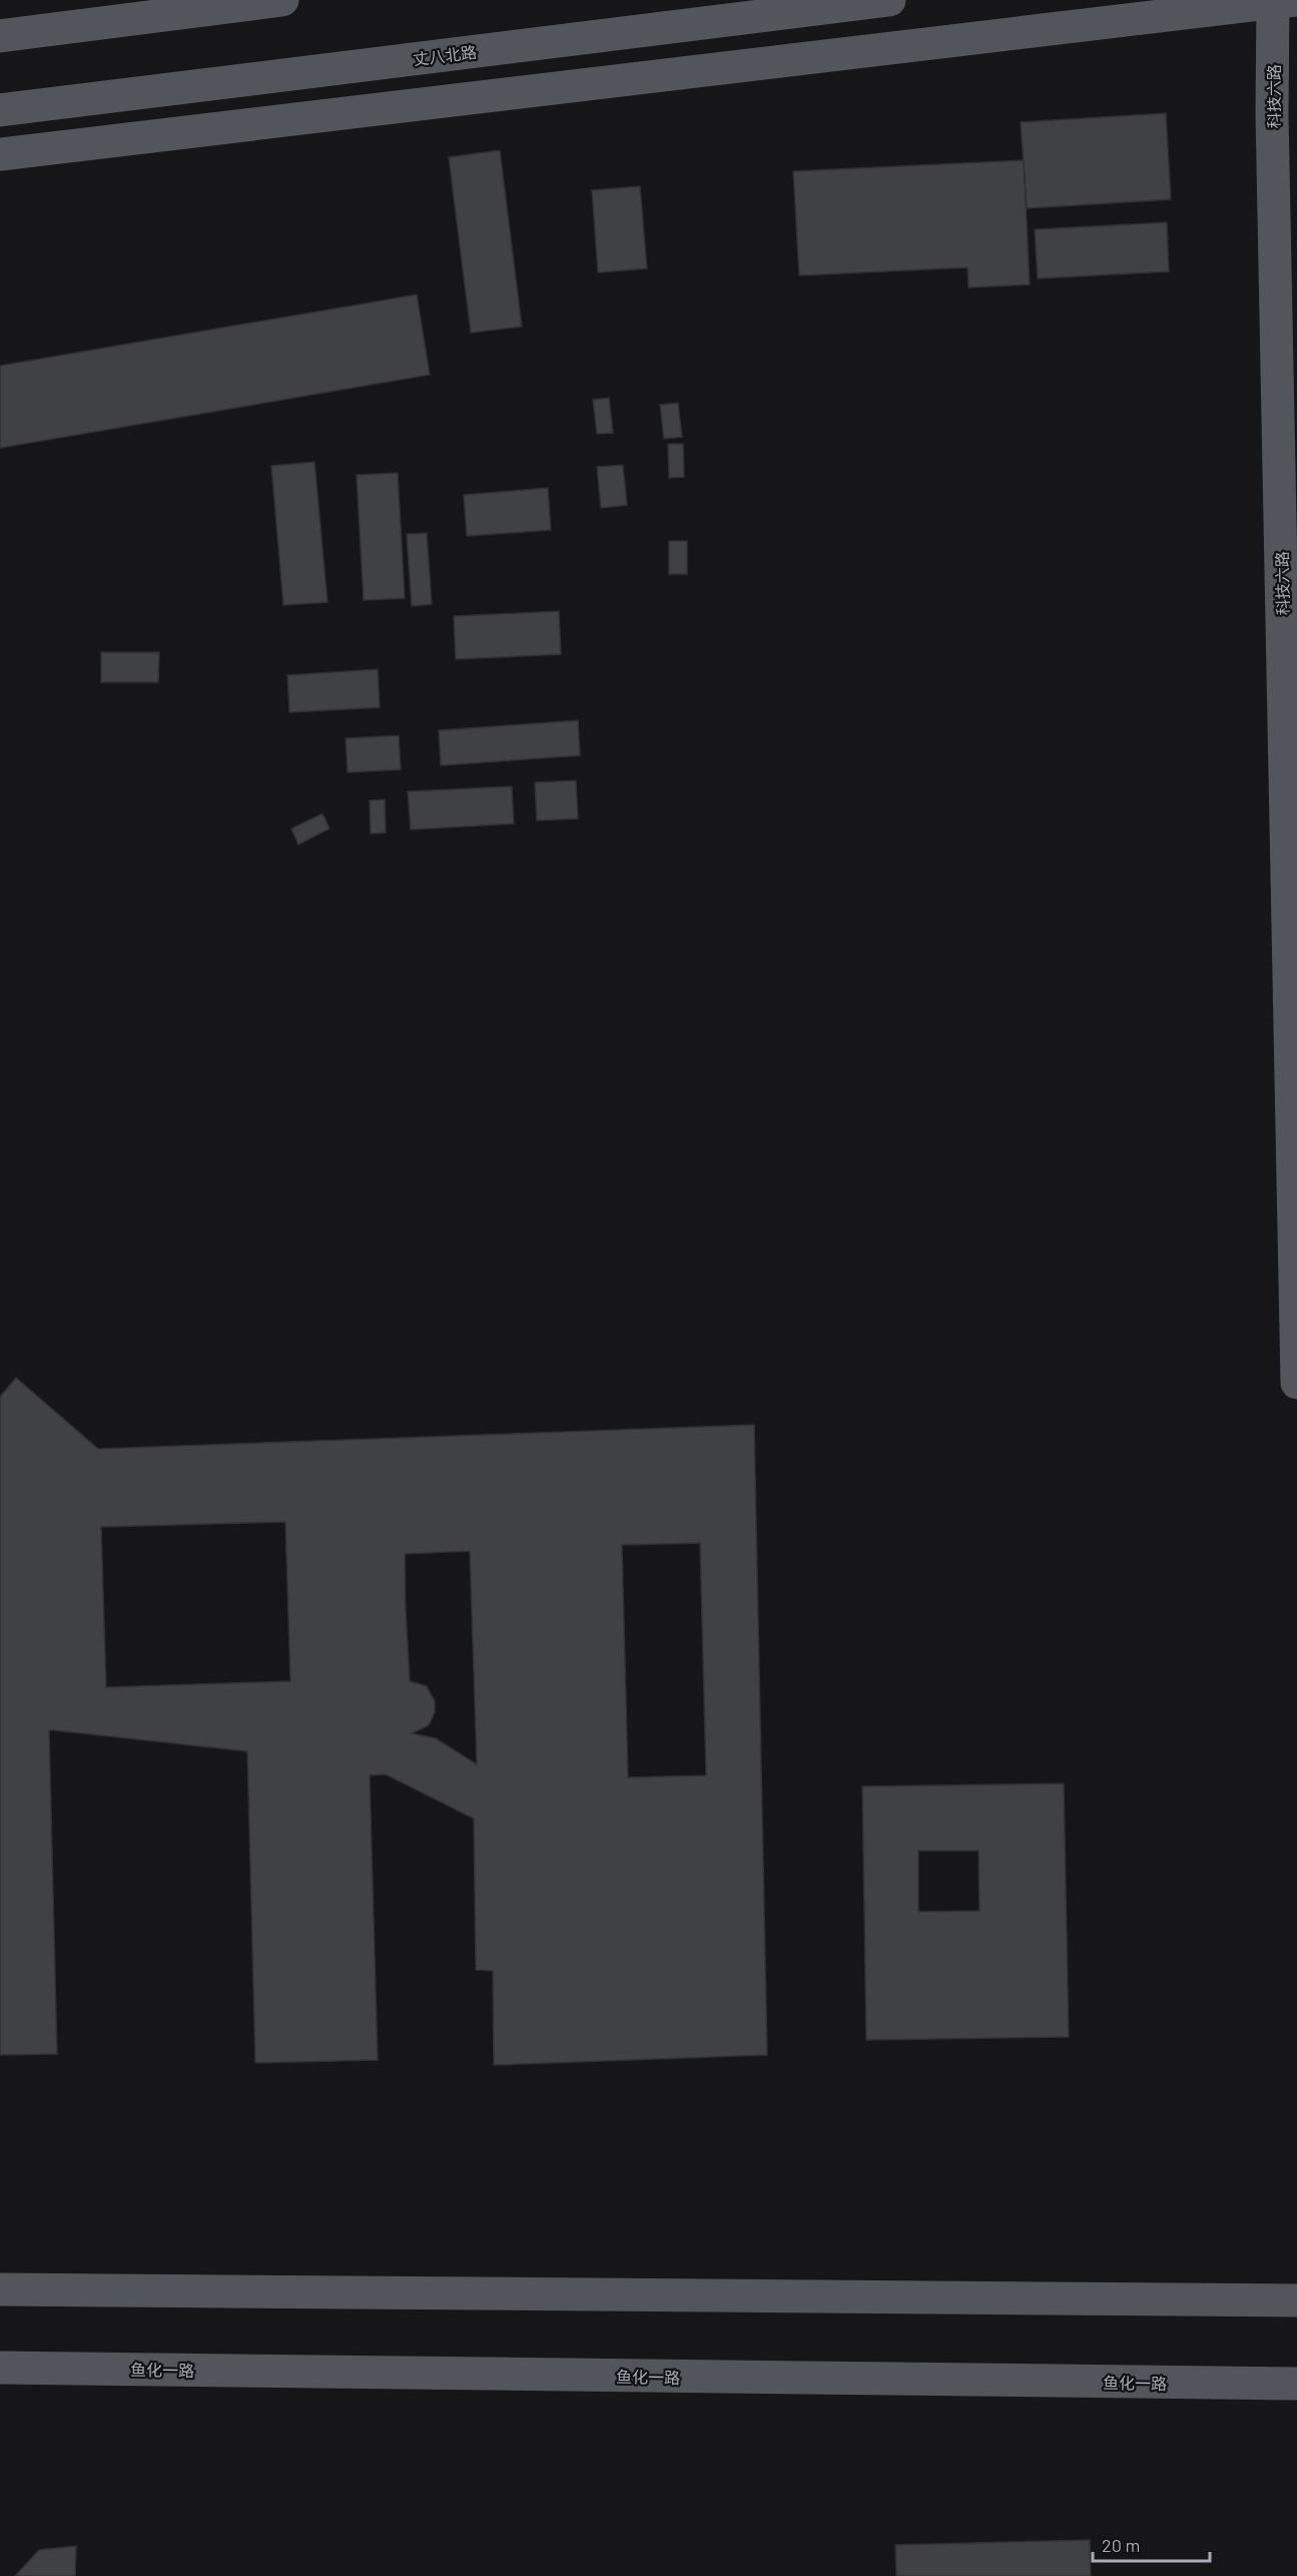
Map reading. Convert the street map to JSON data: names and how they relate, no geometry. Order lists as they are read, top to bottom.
{
  "streets": {
    "main road": ["丈八北路", "科技六路", "鱼化一路"]
  },
  "scale_bar": "20 m"
}
